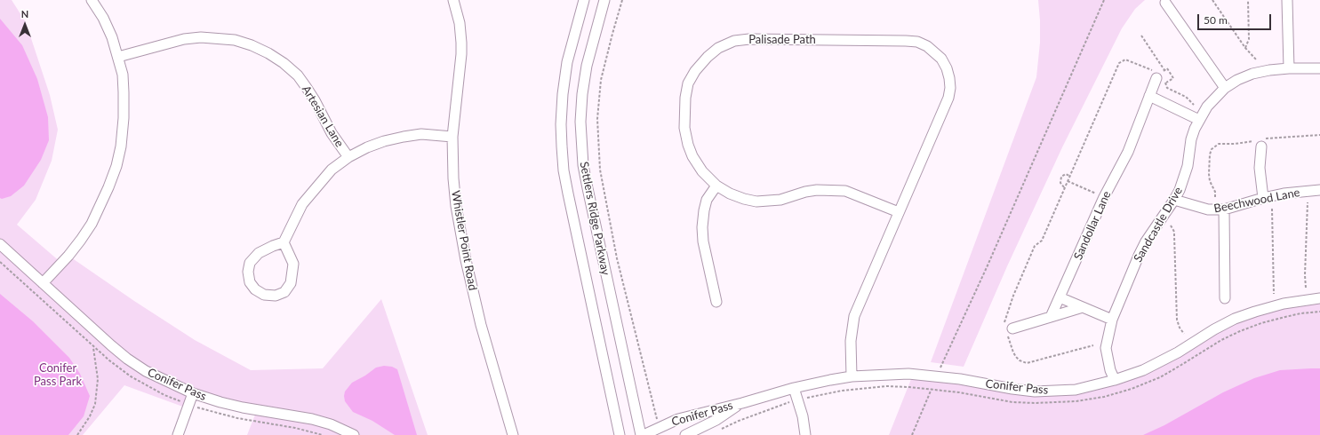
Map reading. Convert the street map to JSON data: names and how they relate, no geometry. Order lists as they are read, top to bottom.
{
  "streets": {
    "street": [
      "Palisade Path",
      "Artesian Lane",
      "Beechwood Lane",
      "Settlers Ridge Parkway",
      "Sandcastle Drive",
      "Sandollar Lane",
      "Whistler Point Road",
      "Conifer Pass"
    ]
  },
  "crossings": [
    ["Palisade Path", "Conifer Pass"],
    ["Beechwood Lane", "Sandcastle Drive"],
    ["Sandcastle Drive", "Conifer Pass"]
  ],
  "parks": ["Conifer Pass Park"],
  "scale_bar": "50 m",
  "north": "top"
}
